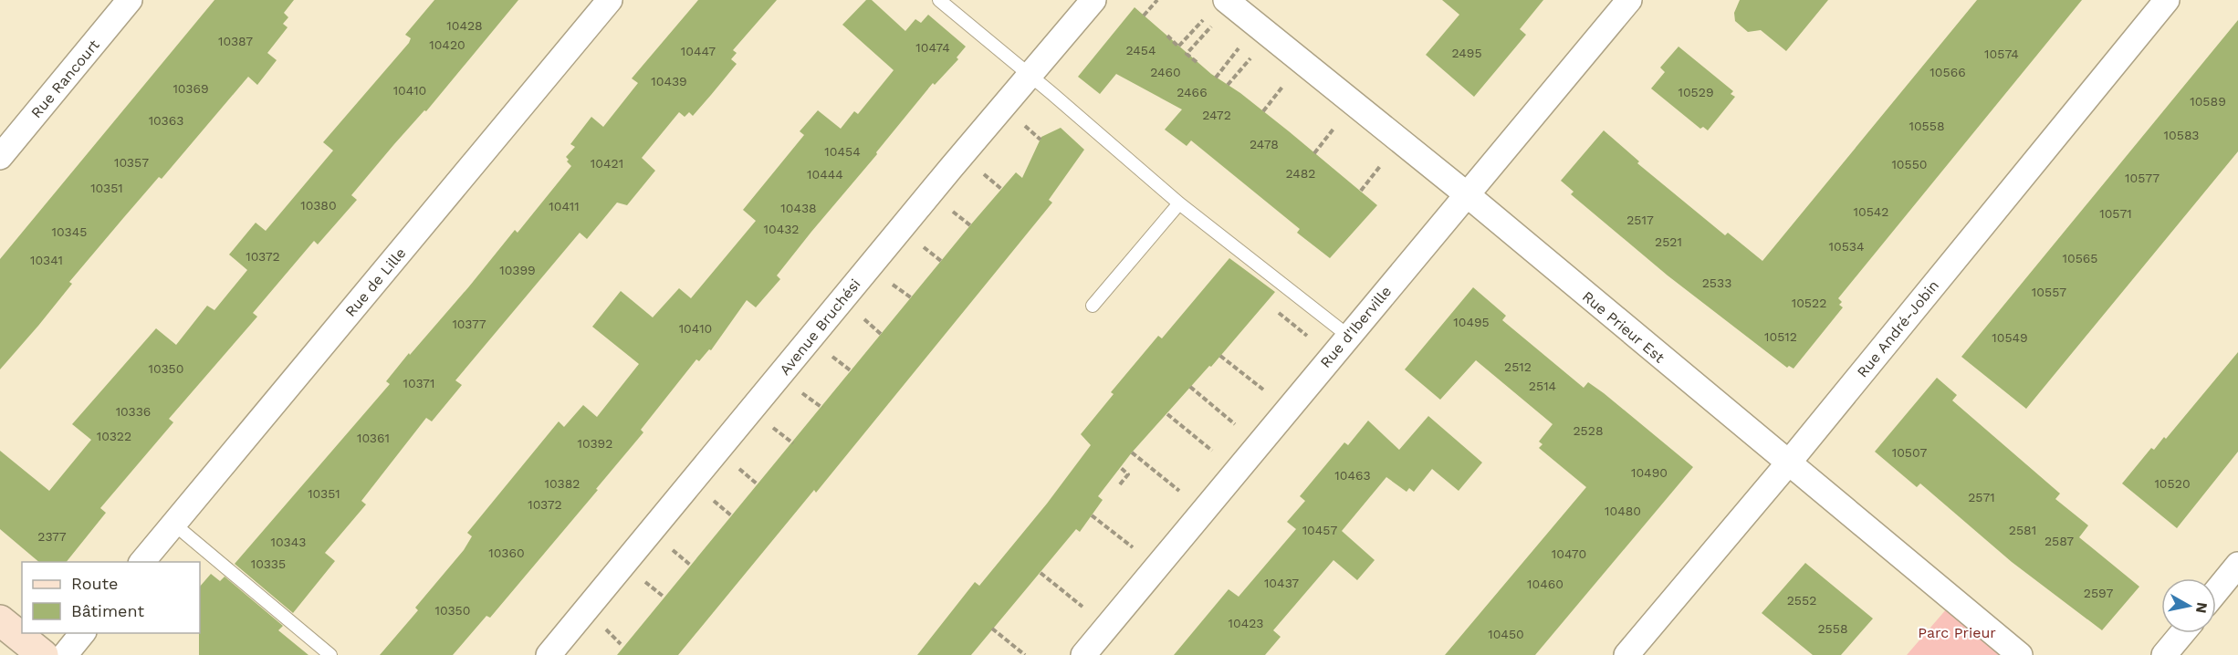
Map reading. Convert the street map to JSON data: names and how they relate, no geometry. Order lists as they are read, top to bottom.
{
  "streets": {
    "street": [
      "Rue Rancourt",
      "Rue de Lille",
      "Avenue Bruchési",
      "Rue d'Iberville",
      "Rue Prieur Est",
      "Rue André-Jobin"
    ]
  },
  "crossings": [
    ["Rue d'Iberville", "Rue Prieur Est"],
    ["Rue Prieur Est", "Rue André-Jobin"]
  ],
  "parks": ["Parc Prieur"],
  "house_numbers": [
    "10428",
    "10387",
    "10420",
    "10474",
    "2454",
    "10447",
    "2495",
    "10574",
    "2460",
    "10566",
    "10439",
    "10369",
    "10410",
    "2466",
    "10529",
    "10589",
    "2472",
    "10363",
    "10558",
    "10583",
    "2478",
    "10454",
    "10357",
    "10421",
    "10550",
    "2482",
    "10444",
    "10577",
    "10351",
    "10380",
    "10411",
    "10438",
    "10542",
    "10571",
    "2517",
    "10432",
    "10345",
    "2521",
    "10534",
    "10372",
    "10565",
    "10341",
    "10399",
    "2533",
    "10557",
    "10522",
    "10495",
    "10377",
    "10410",
    "10512",
    "10549",
    "2512",
    "10350",
    "10371",
    "2514",
    "10336",
    "2528",
    "10322",
    "10361",
    "10392",
    "10507",
    "10490",
    "10463",
    "10382",
    "10520",
    "10351",
    "2571",
    "10372",
    "10480",
    "10457",
    "2581",
    "2377",
    "2587",
    "10343",
    "10360",
    "10470",
    "10335",
    "10437",
    "10460",
    "2597",
    "2552",
    "10350",
    "10423",
    "2558",
    "10450"
  ],
  "legend": ["Route", "Bâtiment"],
  "north": "right"
}
